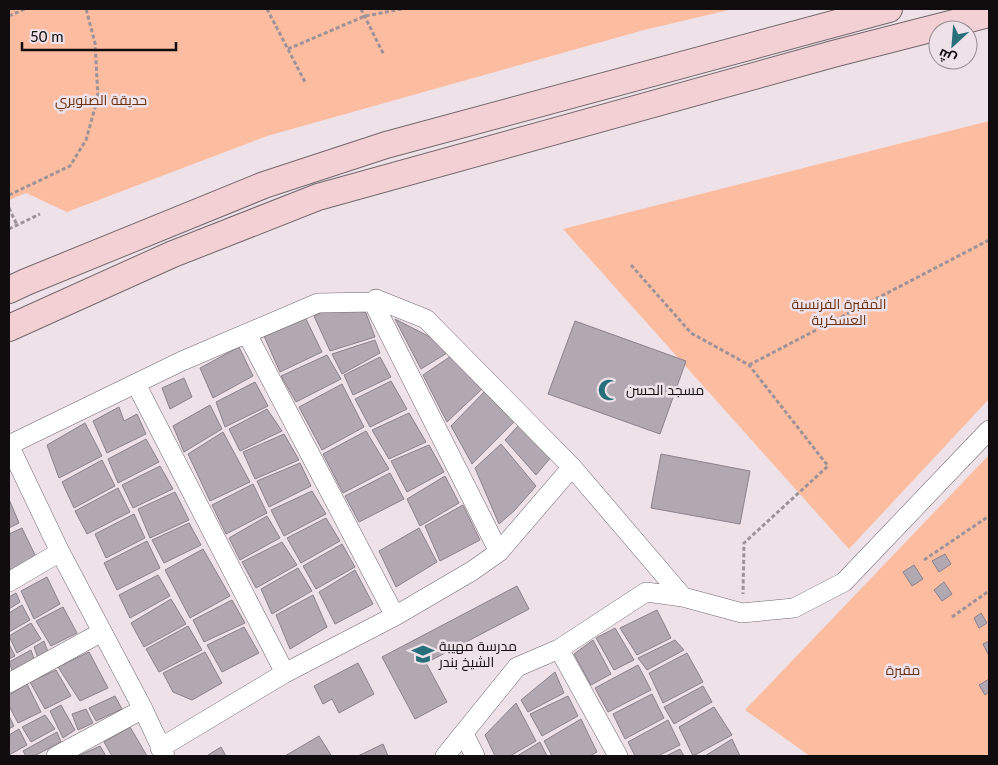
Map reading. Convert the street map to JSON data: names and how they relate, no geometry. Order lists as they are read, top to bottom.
{
  "parks": ["حديقة الصنوبري", "المقبرة الفرنسية العسكرية", "مقبرة"],
  "places": {
    "mosque": ["مسجد الحسن"],
    "school or university": ["مدرسة مهيبة الشيخ بندر"]
  },
  "scale_bar": "50 m",
  "north": "bottom left"
}
